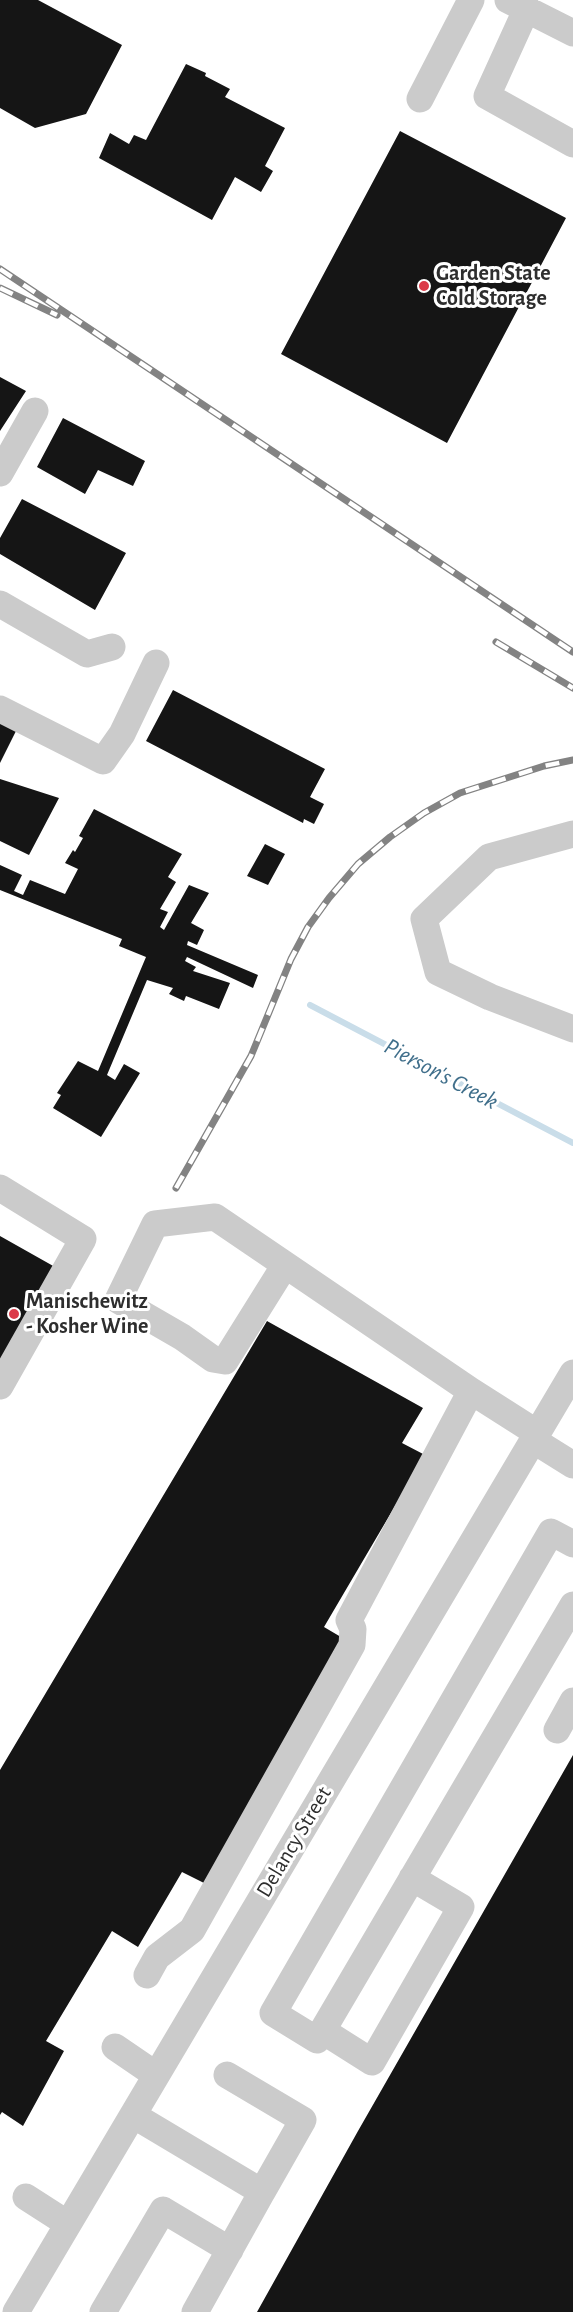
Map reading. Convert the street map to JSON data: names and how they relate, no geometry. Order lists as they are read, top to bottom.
{
  "streets": {
    "street": ["Delancy Street"]
  },
  "water": ["Pierson's Creek"],
  "places": ["Garden State Cold Storage", "Manischewitz - Kosher Wine"]
}
